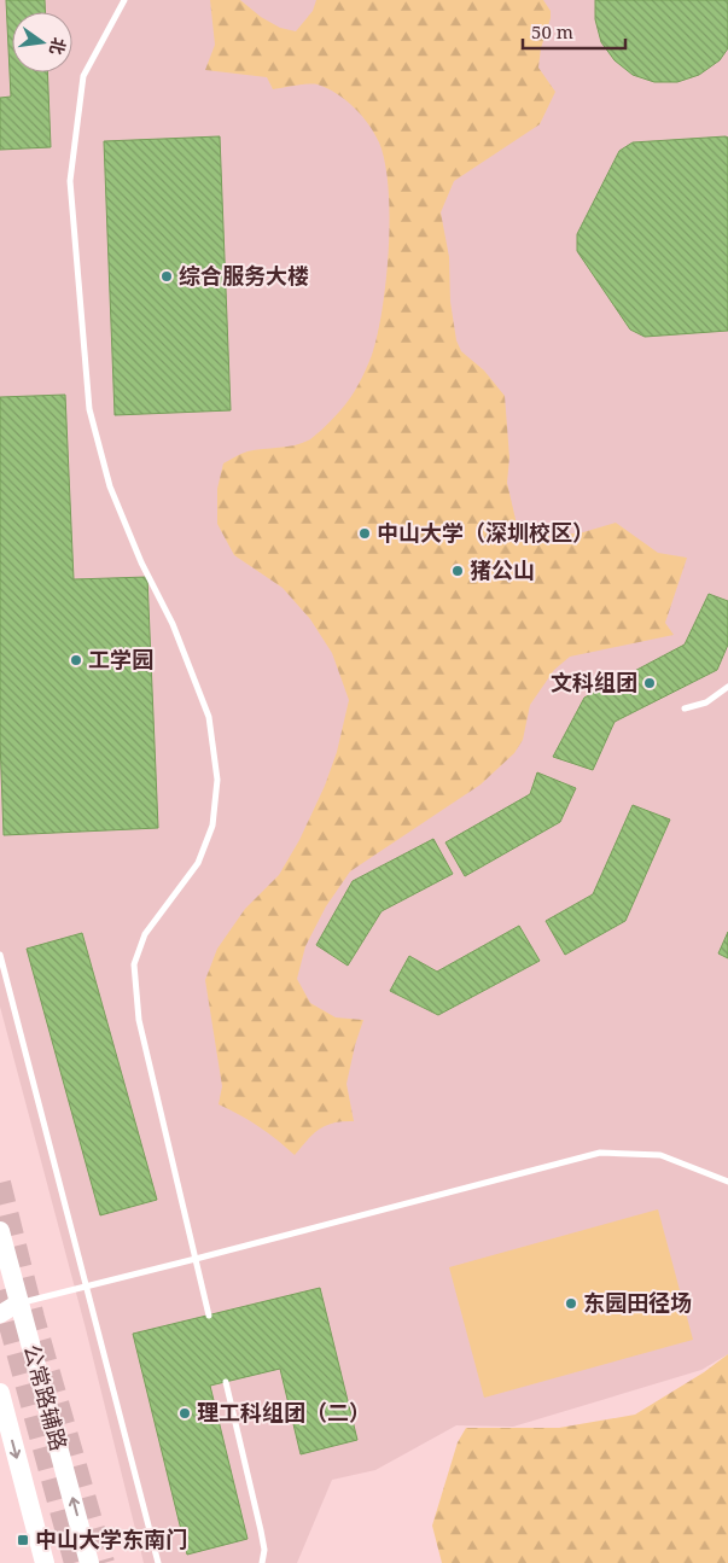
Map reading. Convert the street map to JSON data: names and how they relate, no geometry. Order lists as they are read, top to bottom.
{
  "streets": {
    "main road": ["公常路辅路"]
  },
  "places": {
    "other": [
      "综合服务大楼",
      "中山大学（深圳校区）",
      "猪公山",
      "工学园",
      "文科组团",
      "东园田径场",
      "理工科组团（二）"
    ],
    "transit": ["中山大学东南门"]
  },
  "scale_bar": "50 m",
  "north": "right"
}
